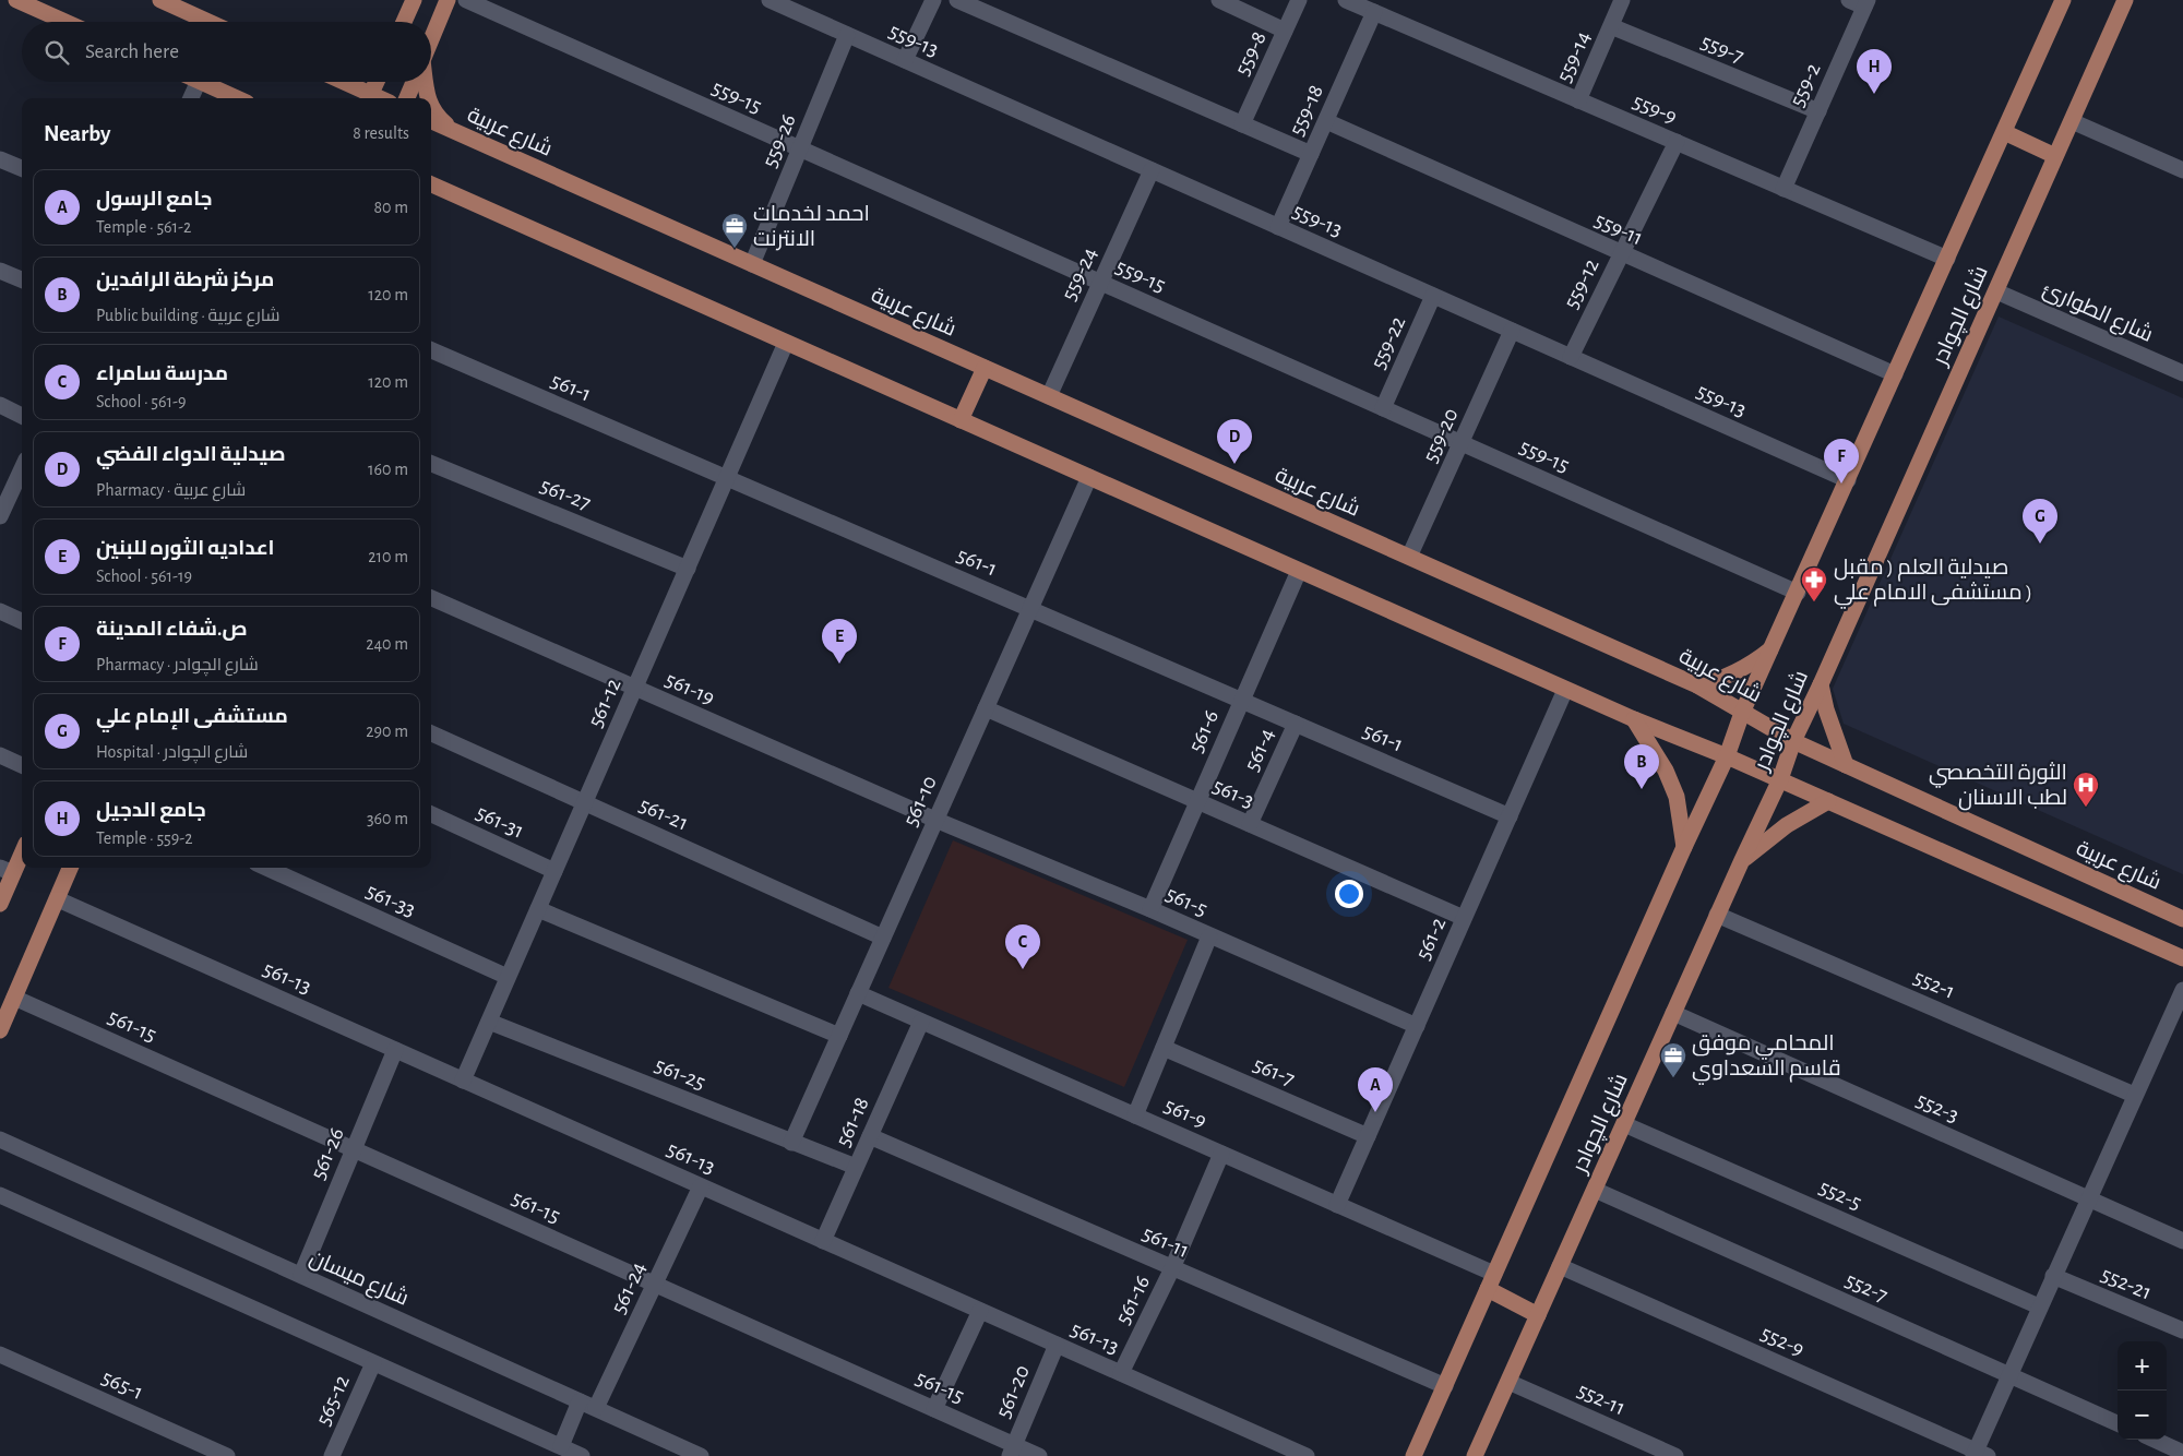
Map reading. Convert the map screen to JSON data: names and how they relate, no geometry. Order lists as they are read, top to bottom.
{
  "streets": {
    "main road": ["شارع عربية", "شارع الچوادر"],
    "street": [
      "559-13",
      "559-7",
      "559-8",
      "559-14",
      "559-2",
      "559-15",
      "559-9",
      "559-18",
      "559-26",
      "559-11",
      "559-24",
      "559-12",
      "شارع الطوارئ",
      "559-22",
      "561-1",
      "559-20",
      "561-27",
      "561-19",
      "561-12",
      "561-6",
      "561-4",
      "561-3",
      "561-10",
      "561-21",
      "561-31",
      "561-33",
      "561-5",
      "561-2",
      "561-13",
      "552-1",
      "561-15",
      "561-7",
      "561-25",
      "552-3",
      "561-9",
      "561-18",
      "561-26",
      "552-5",
      "561-11",
      "شارع ميسان",
      "552-21",
      "561-24",
      "552-7",
      "561-16",
      "552-9",
      "565-1",
      "561-20",
      "552-11",
      "565-12"
    ]
  },
  "crossings": [
    ["559-13", "559-18"],
    ["559-13", "559-26"],
    ["559-13", "559-24"],
    ["559-13", "559-12"],
    ["559-13", "شارع الچوادر"],
    ["559-13", "559-22"],
    ["559-13", "559-20"],
    ["559-7", "559-14"],
    ["559-7", "559-2"],
    ["559-14", "559-9"],
    ["559-2", "559-9"],
    ["559-15", "559-26"],
    ["559-15", "559-24"],
    ["559-15", "شارع الچوادر"],
    ["559-15", "559-22"],
    ["559-15", "559-20"],
    ["559-9", "559-18"],
    ["559-9", "559-12"],
    ["559-9", "شارع الچوادر"],
    ["559-18", "559-11"],
    ["شارع عربية", "559-26"],
    ["شارع عربية", "559-24"],
    ["شارع عربية", "شارع الچوادر"],
    ["شارع عربية", "559-20"],
    ["559-11", "559-12"],
    ["559-11", "شارع الچوادر"],
    ["شارع الطوارئ", "شارع الچوادر"],
    ["شارع الچوادر", "552-1"],
    ["شارع الچوادر", "552-3"],
    ["شارع الچوادر", "561-9"],
    ["شارع الچوادر", "552-5"],
    ["شارع الچوادر", "561-11"],
    ["شارع الچوادر", "552-7"],
    ["شارع الچوادر", "552-9"],
    ["شارع الچوادر", "552-11"],
    ["561-1", "561-12"],
    ["561-1", "561-6"],
    ["561-1", "561-4"],
    ["561-1", "561-10"],
    ["561-1", "561-2"],
    ["561-27", "561-12"],
    ["561-19", "561-12"],
    ["561-19", "561-10"],
    ["561-19", "561-5"],
    ["561-12", "561-21"],
    ["561-12", "561-31"],
    ["561-12", "561-33"],
    ["561-12", "561-13"],
    ["561-12", "561-25"],
    ["561-6", "561-3"],
    ["561-6", "561-5"],
    ["561-4", "561-3"],
    ["561-3", "561-10"],
    ["561-3", "561-2"],
    ["561-10", "561-21"],
    ["561-10", "561-5"],
    ["561-10", "561-25"],
    ["561-10", "561-9"],
    ["561-5", "561-2"],
    ["561-2", "561-7"],
    ["561-2", "561-9"],
    ["561-13", "561-18"],
    ["561-13", "561-26"],
    ["561-13", "561-24"],
    ["561-13", "561-16"],
    ["561-13", "561-20"],
    ["561-15", "561-26"],
    ["561-15", "561-24"],
    ["561-15", "561-20"],
    ["561-25", "561-18"],
    ["561-9", "561-18"],
    ["561-9", "561-16"],
    ["561-18", "561-11"],
    ["561-26", "شارع ميسان"],
    ["561-11", "561-16"],
    ["شارع ميسان", "561-24"]
  ],
  "places": {
    "office": ["احمد لخدمات الانترنت", "المحامي موفق قاسم السعداوي"],
    "pharmacy": ["صيدلية العلم ( مقبل مستشفى الامام علي )"],
    "hospital": ["الثورة التخصصي لطب الاسنان"]
  },
  "page": {
    "search": "Search here",
    "pins": [
      "H",
      "D",
      "F",
      "G",
      "E",
      "B",
      "C",
      "A"
    ],
    "heading": ["Nearby", "8 results"],
    "list": [
      {
        "mark": "A",
        "name": "جامع الرسول",
        "note": "Temple · 561-2",
        "value": "80 m"
      },
      {
        "mark": "B",
        "name": "مركز شرطة الرافدين",
        "note": "Public building · شارع عربية",
        "value": "120 m"
      },
      {
        "mark": "C",
        "name": "مدرسة سامراء",
        "note": "School · 561-9",
        "value": "120 m"
      },
      {
        "mark": "D",
        "name": "صيدلية الدواء الفضي",
        "note": "Pharmacy · شارع عربية",
        "value": "160 m"
      },
      {
        "mark": "E",
        "name": "اعداديه الثوره للبنين",
        "note": "School · 561-19",
        "value": "210 m"
      },
      {
        "mark": "F",
        "name": "ص.شفاء المدينة",
        "note": "Pharmacy · شارع الچوادر",
        "value": "240 m"
      },
      {
        "mark": "G",
        "name": "مستشفى الإمام علي",
        "note": "Hospital · شارع الچوادر",
        "value": "290 m"
      },
      {
        "mark": "H",
        "name": "جامع الدجيل",
        "note": "Temple · 559-2",
        "value": "360 m"
      }
    ],
    "map_buttons": ["+", "−"]
  }
}
